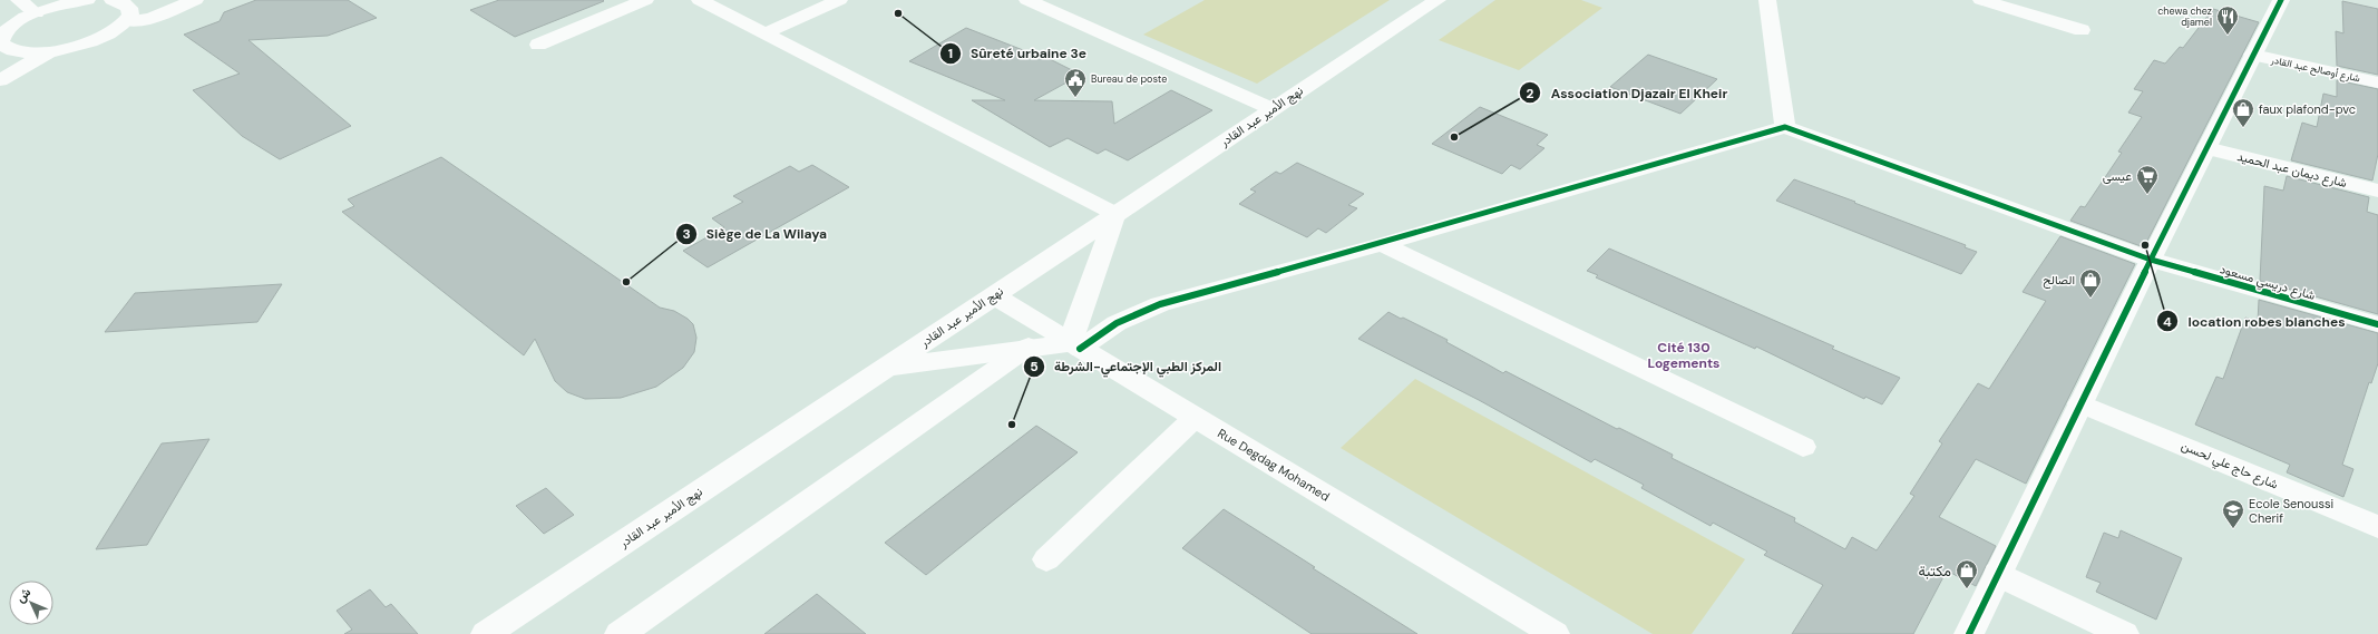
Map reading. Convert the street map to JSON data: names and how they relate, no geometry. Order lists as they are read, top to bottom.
{
  "streets": {
    "street": [
      "شارع أوصالح عبد القادر",
      "نهج الأمير عبد القادر",
      "شارع ديمان عبد الحميد",
      "شارع دريسي مسعود",
      "Rue Degdag Mohamed",
      "شارع حاج علي لحسن"
    ]
  },
  "crossings": [
    ["نهج الأمير عبد القادر", "Rue Degdag Mohamed"]
  ],
  "districts": ["Cité 130 Logements"],
  "places": {
    "other": [
      "Sûreté urbaine 3e",
      "Association Djazair El Kheir",
      "location robes blanches",
      "Siège de La Wilaya",
      "المركز الطبي الإجتماعي-الشرطة"
    ],
    "restaurant": ["chewa chez djamel"],
    "public building": ["Bureau de poste"],
    "shop": ["faux plafond-pvc", "الصالح", "مكتبة"],
    "supermarket": ["عيسى"],
    "school or university": ["Ecole Senoussi Cherif"]
  },
  "north": "top left"
}
